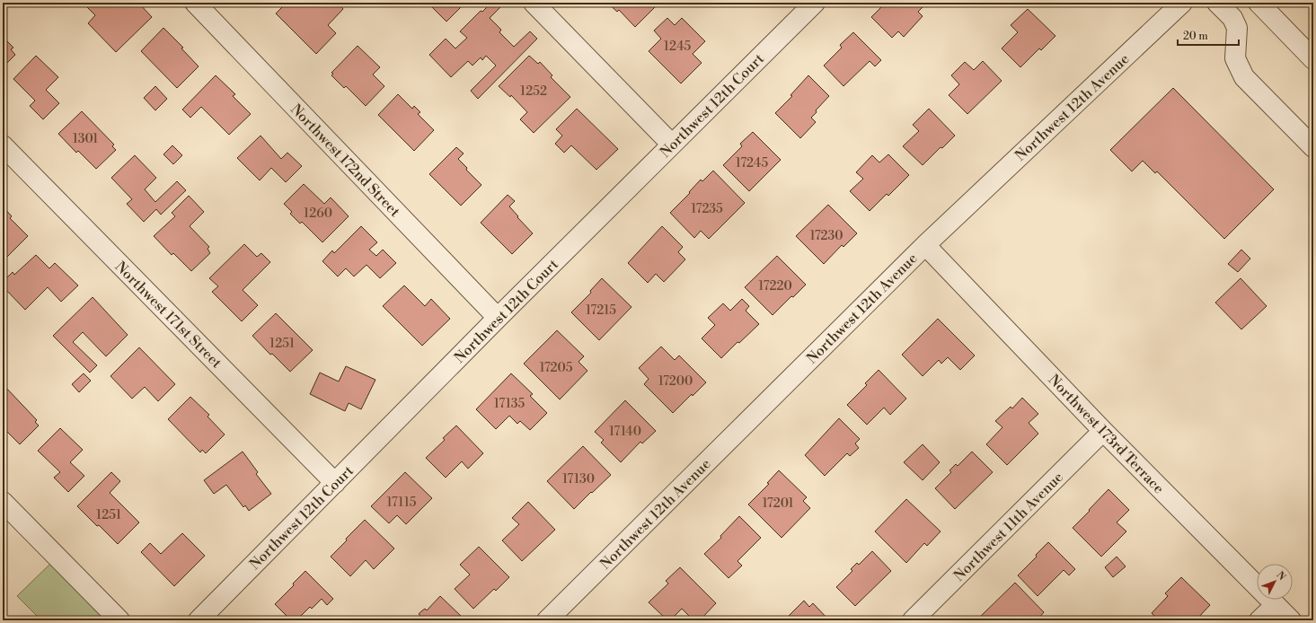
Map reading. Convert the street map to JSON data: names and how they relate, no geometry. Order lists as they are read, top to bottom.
{
  "streets": {
    "street": [
      "Northwest 12th Court",
      "Northwest 12th Avenue",
      "Northwest 172nd Street",
      "Northwest 171st Street",
      "Northwest 173rd Terrace",
      "Northwest 11th Avenue"
    ]
  },
  "crossings": [
    ["Northwest 12th Court", "Northwest 172nd Street"],
    ["Northwest 12th Court", "Northwest 171st Street"],
    ["Northwest 12th Avenue", "Northwest 173rd Terrace"],
    ["Northwest 173rd Terrace", "Northwest 11th Avenue"]
  ],
  "house_numbers": [
    "1245",
    "1252",
    "1301",
    "17245",
    "17235",
    "1260",
    "17230",
    "17220",
    "17215",
    "1251",
    "17205",
    "17200",
    "17135",
    "17140",
    "17130",
    "17115",
    "17201",
    "1251"
  ],
  "scale_bar": "20 m",
  "north": "top right"
}
